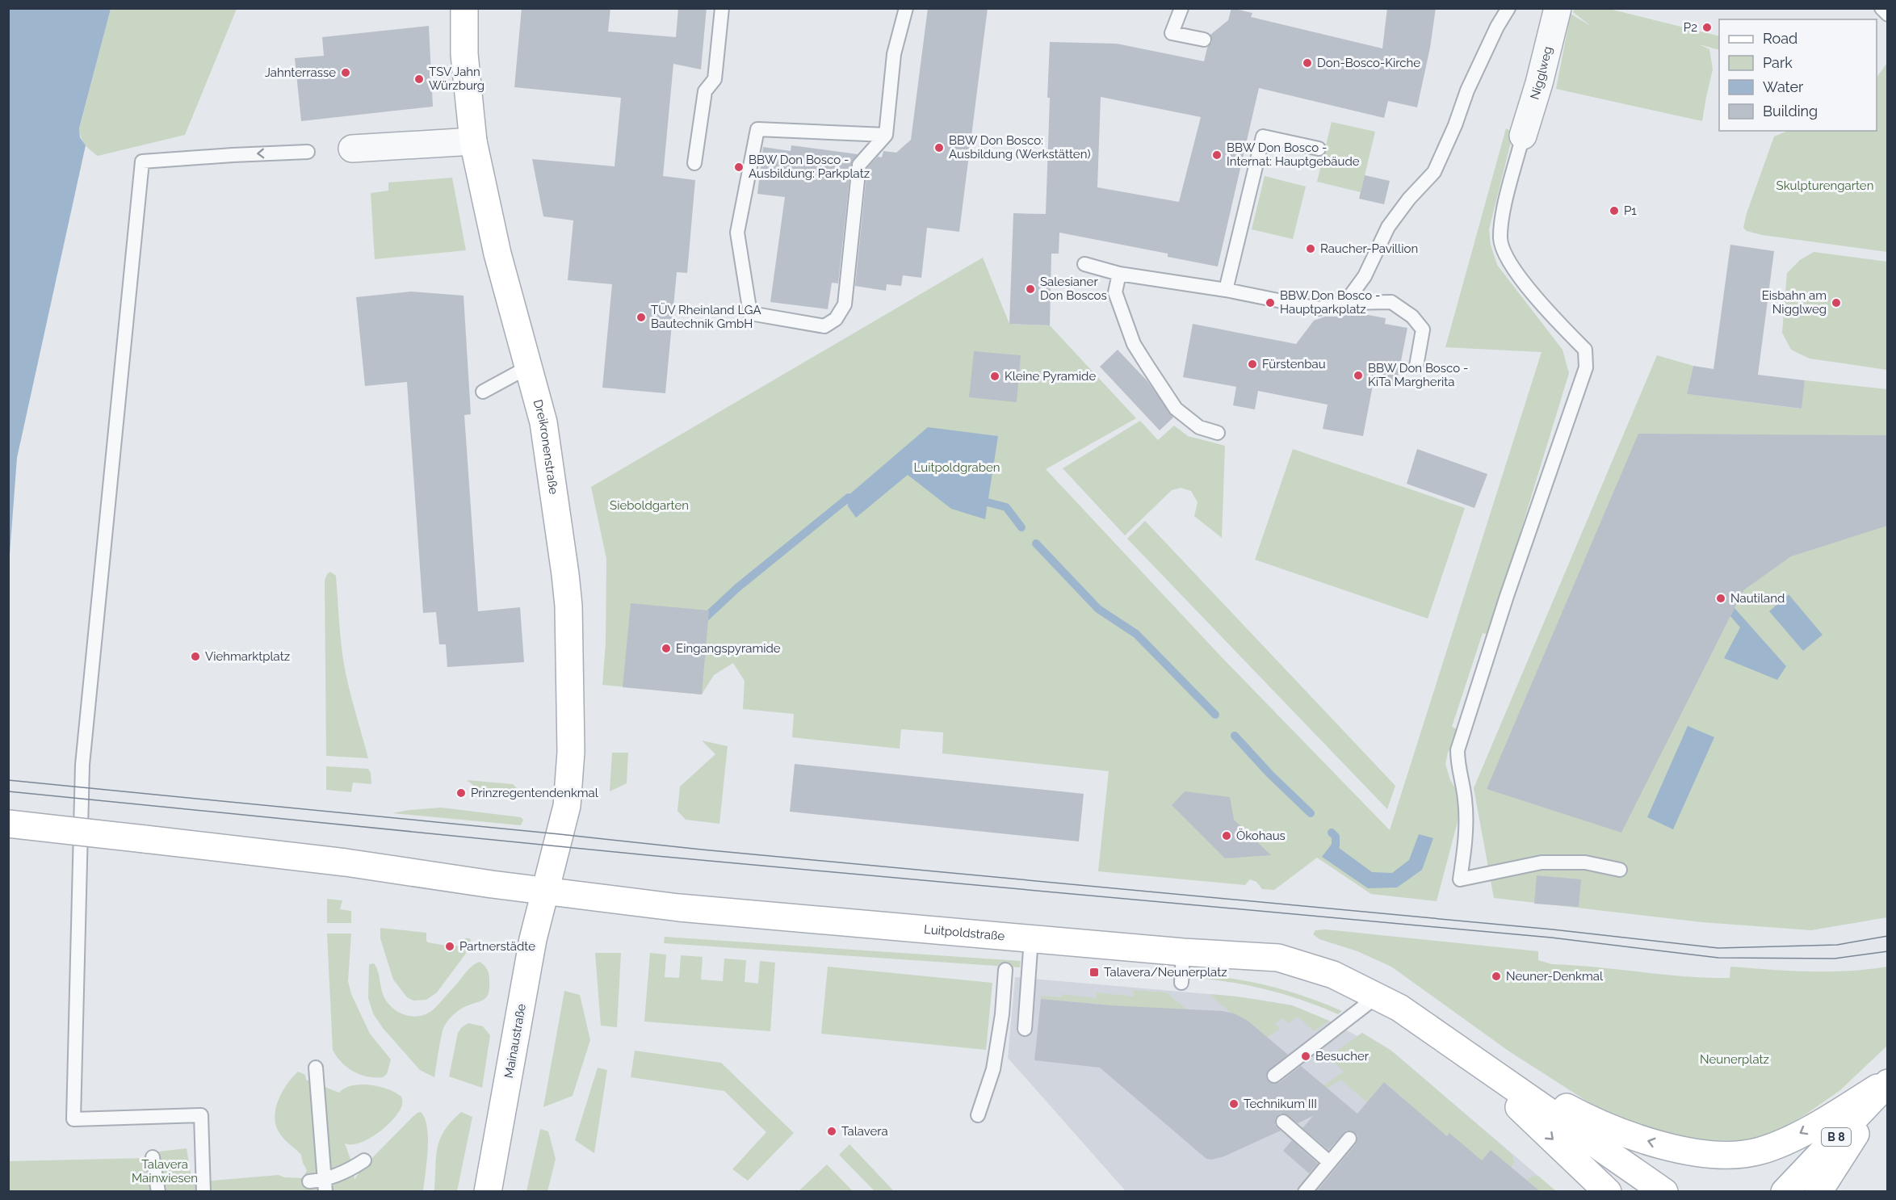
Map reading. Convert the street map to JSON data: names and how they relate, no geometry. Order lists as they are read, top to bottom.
{
  "streets": {
    "main road": [
      "Dreikronenstraße",
      "Luitpoldstraße",
      "Mainaustraße",
      "B 8"
    ],
    "street": ["Nigglweg"]
  },
  "crossings": [
    ["Dreikronenstraße", "Luitpoldstraße"],
    ["Dreikronenstraße", "Mainaustraße"],
    ["Dreikronenstraße", "B 8"],
    ["Luitpoldstraße", "Mainaustraße"],
    ["Luitpoldstraße", "B 8"],
    ["Mainaustraße", "B 8"]
  ],
  "parks": [
    "Skulpturengarten",
    "Luitpoldgraben",
    "Sieboldgarten",
    "Neunerplatz",
    "Talavera Mainwiesen"
  ],
  "places": {
    "other": [
      "P2",
      "Don-Bosco-Kirche",
      "Jahnterrasse",
      "TSV Jahn Würzburg",
      "BBW Don Bosco: Ausbildung (Werkstätten)",
      "BBW Don Bosco - Internat: Hauptgebäude",
      "BBW Don Bosco - Ausbildung: Parkplatz",
      "P1",
      "Raucher-Pavillion",
      "Salesianer Don Boscos",
      "BBW Don Bosco - Hauptparkplatz",
      "Eisbahn am Nigglweg",
      "TÜV Rheinland LGA Bautechnik GmbH",
      "Fürstenbau",
      "BBW Don Bosco - KiTa Margherita",
      "Kleine Pyramide",
      "Nautiland",
      "Eingangspyramide",
      "Viehmarktplatz",
      "Prinzregentendenkmal",
      "Ökohaus",
      "Partnerstädte",
      "Neuner-Denkmal",
      "Besucher",
      "Technikum III",
      "Talavera"
    ],
    "transit": ["Talavera/Neunerplatz"]
  },
  "legend": [
    "Road",
    "Park",
    "Water",
    "Building"
  ]
}
